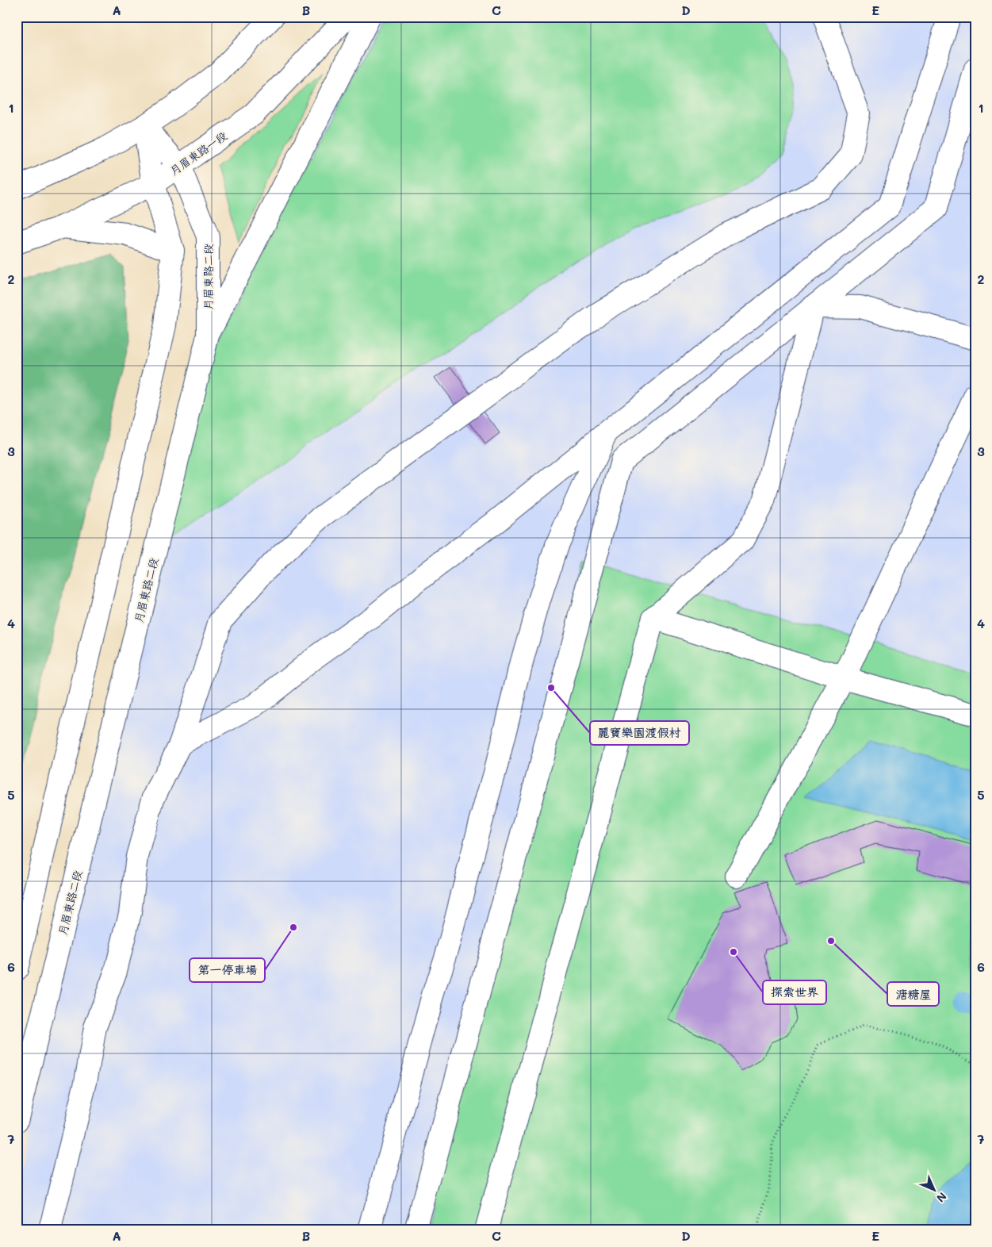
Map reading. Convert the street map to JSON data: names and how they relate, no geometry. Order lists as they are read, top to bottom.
{
  "streets": {
    "street": ["月眉東路一段", "月眉東路二段"]
  },
  "crossings": [
    ["月眉東路一段", "月眉東路二段"]
  ],
  "places": [
    "麗寶樂園渡假村",
    "第一停車場",
    "溏糖屋",
    "探索世界"
  ],
  "north": "bottom right",
  "grid": {
    "columns": [
      "A",
      "B",
      "C",
      "D",
      "E"
    ],
    "rows": [
      "1",
      "2",
      "3",
      "4",
      "5",
      "6",
      "7"
    ]
  }
}
